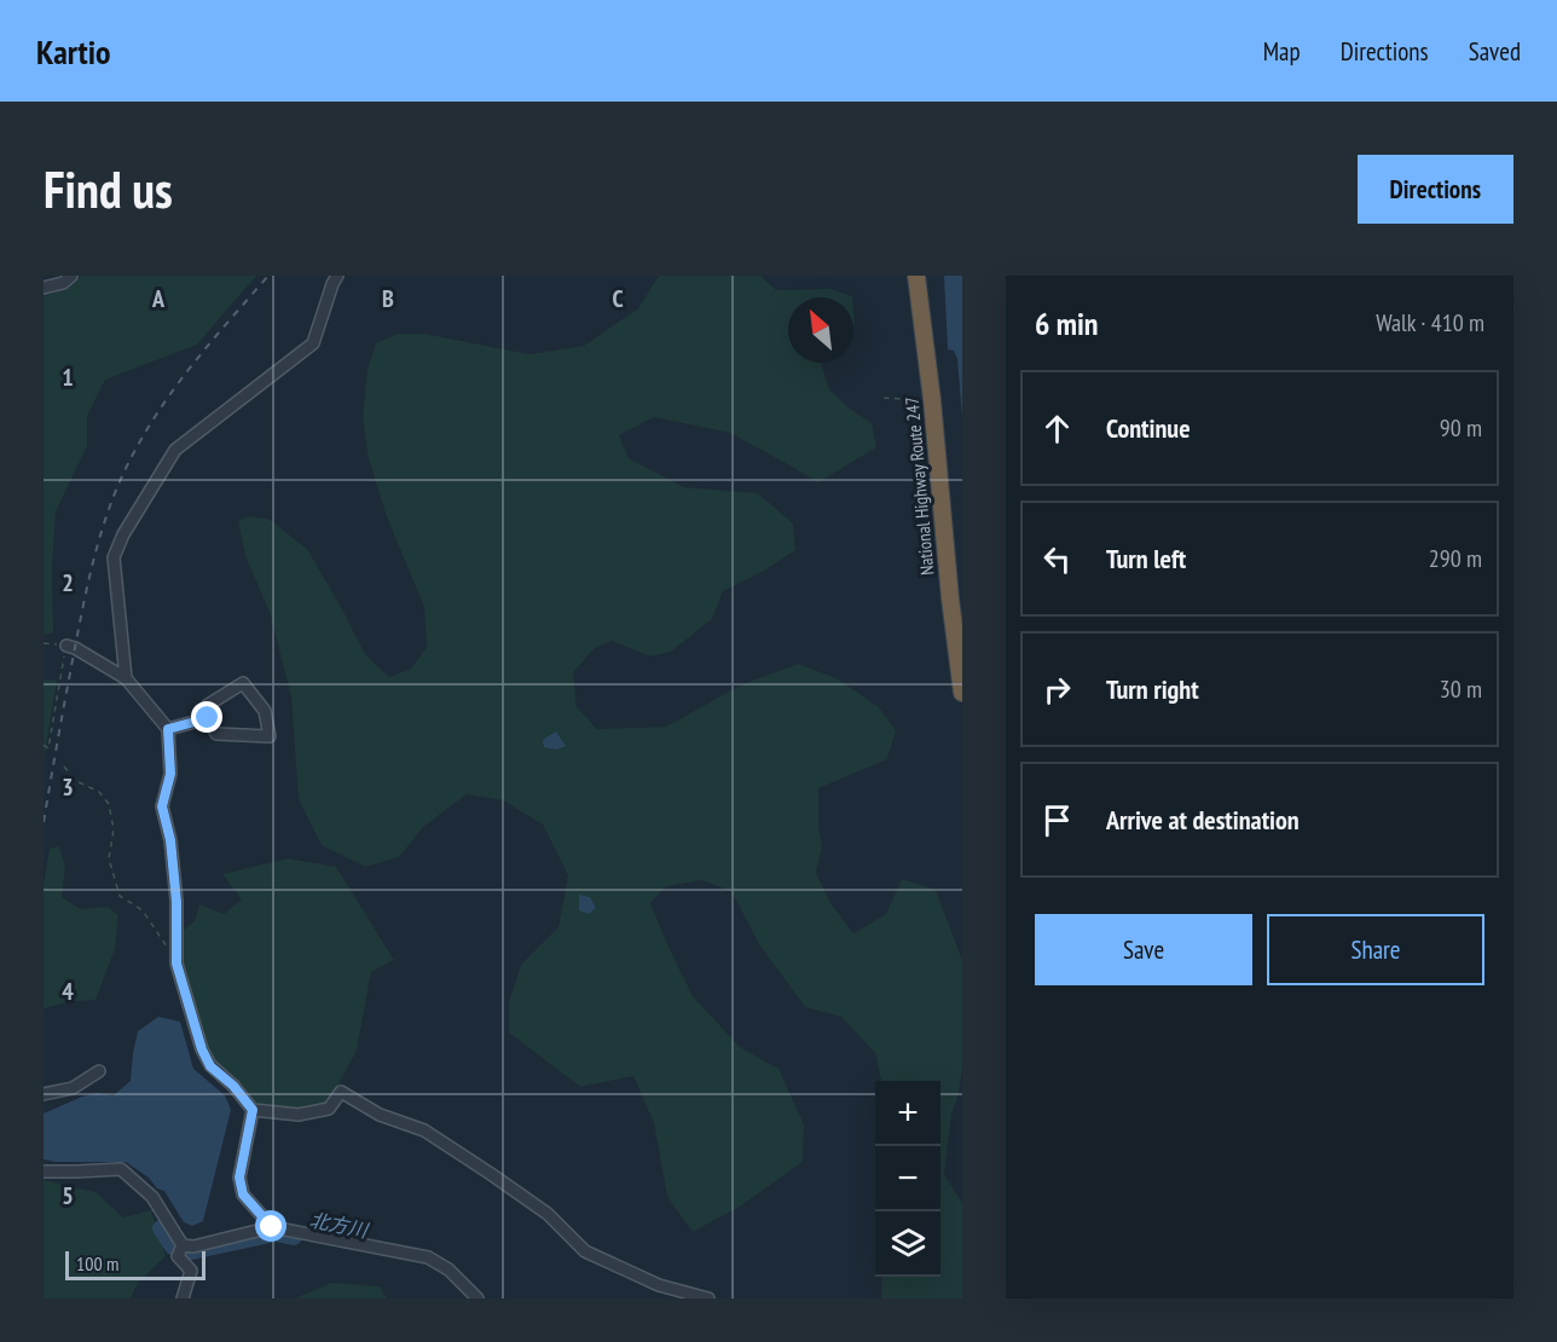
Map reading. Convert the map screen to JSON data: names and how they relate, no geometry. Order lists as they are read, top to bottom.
{
  "streets": {
    "highway": ["National Highway Route 247"]
  },
  "water": ["北方川"],
  "scale_bar": "100 m",
  "north": "top left",
  "page": {
    "header": "Kartio",
    "nav": ["Map", "Directions", "Saved"],
    "buttons": [
      "Directions",
      ["Save", "Share"]
    ],
    "title": "Find us",
    "heading": ["6 min", "Walk · 410 m"],
    "list": [
      ["Continue", "90 m"],
      ["Turn left", "290 m"],
      ["Turn right", "30 m"],
      "Arrive at destination"
    ],
    "map_buttons": ["+", "−"],
    "scale": "100 m"
  },
  "grid": {
    "columns": ["A", "B", "C"],
    "rows": [
      "1",
      "2",
      "3",
      "4",
      "5"
    ]
  }
}
